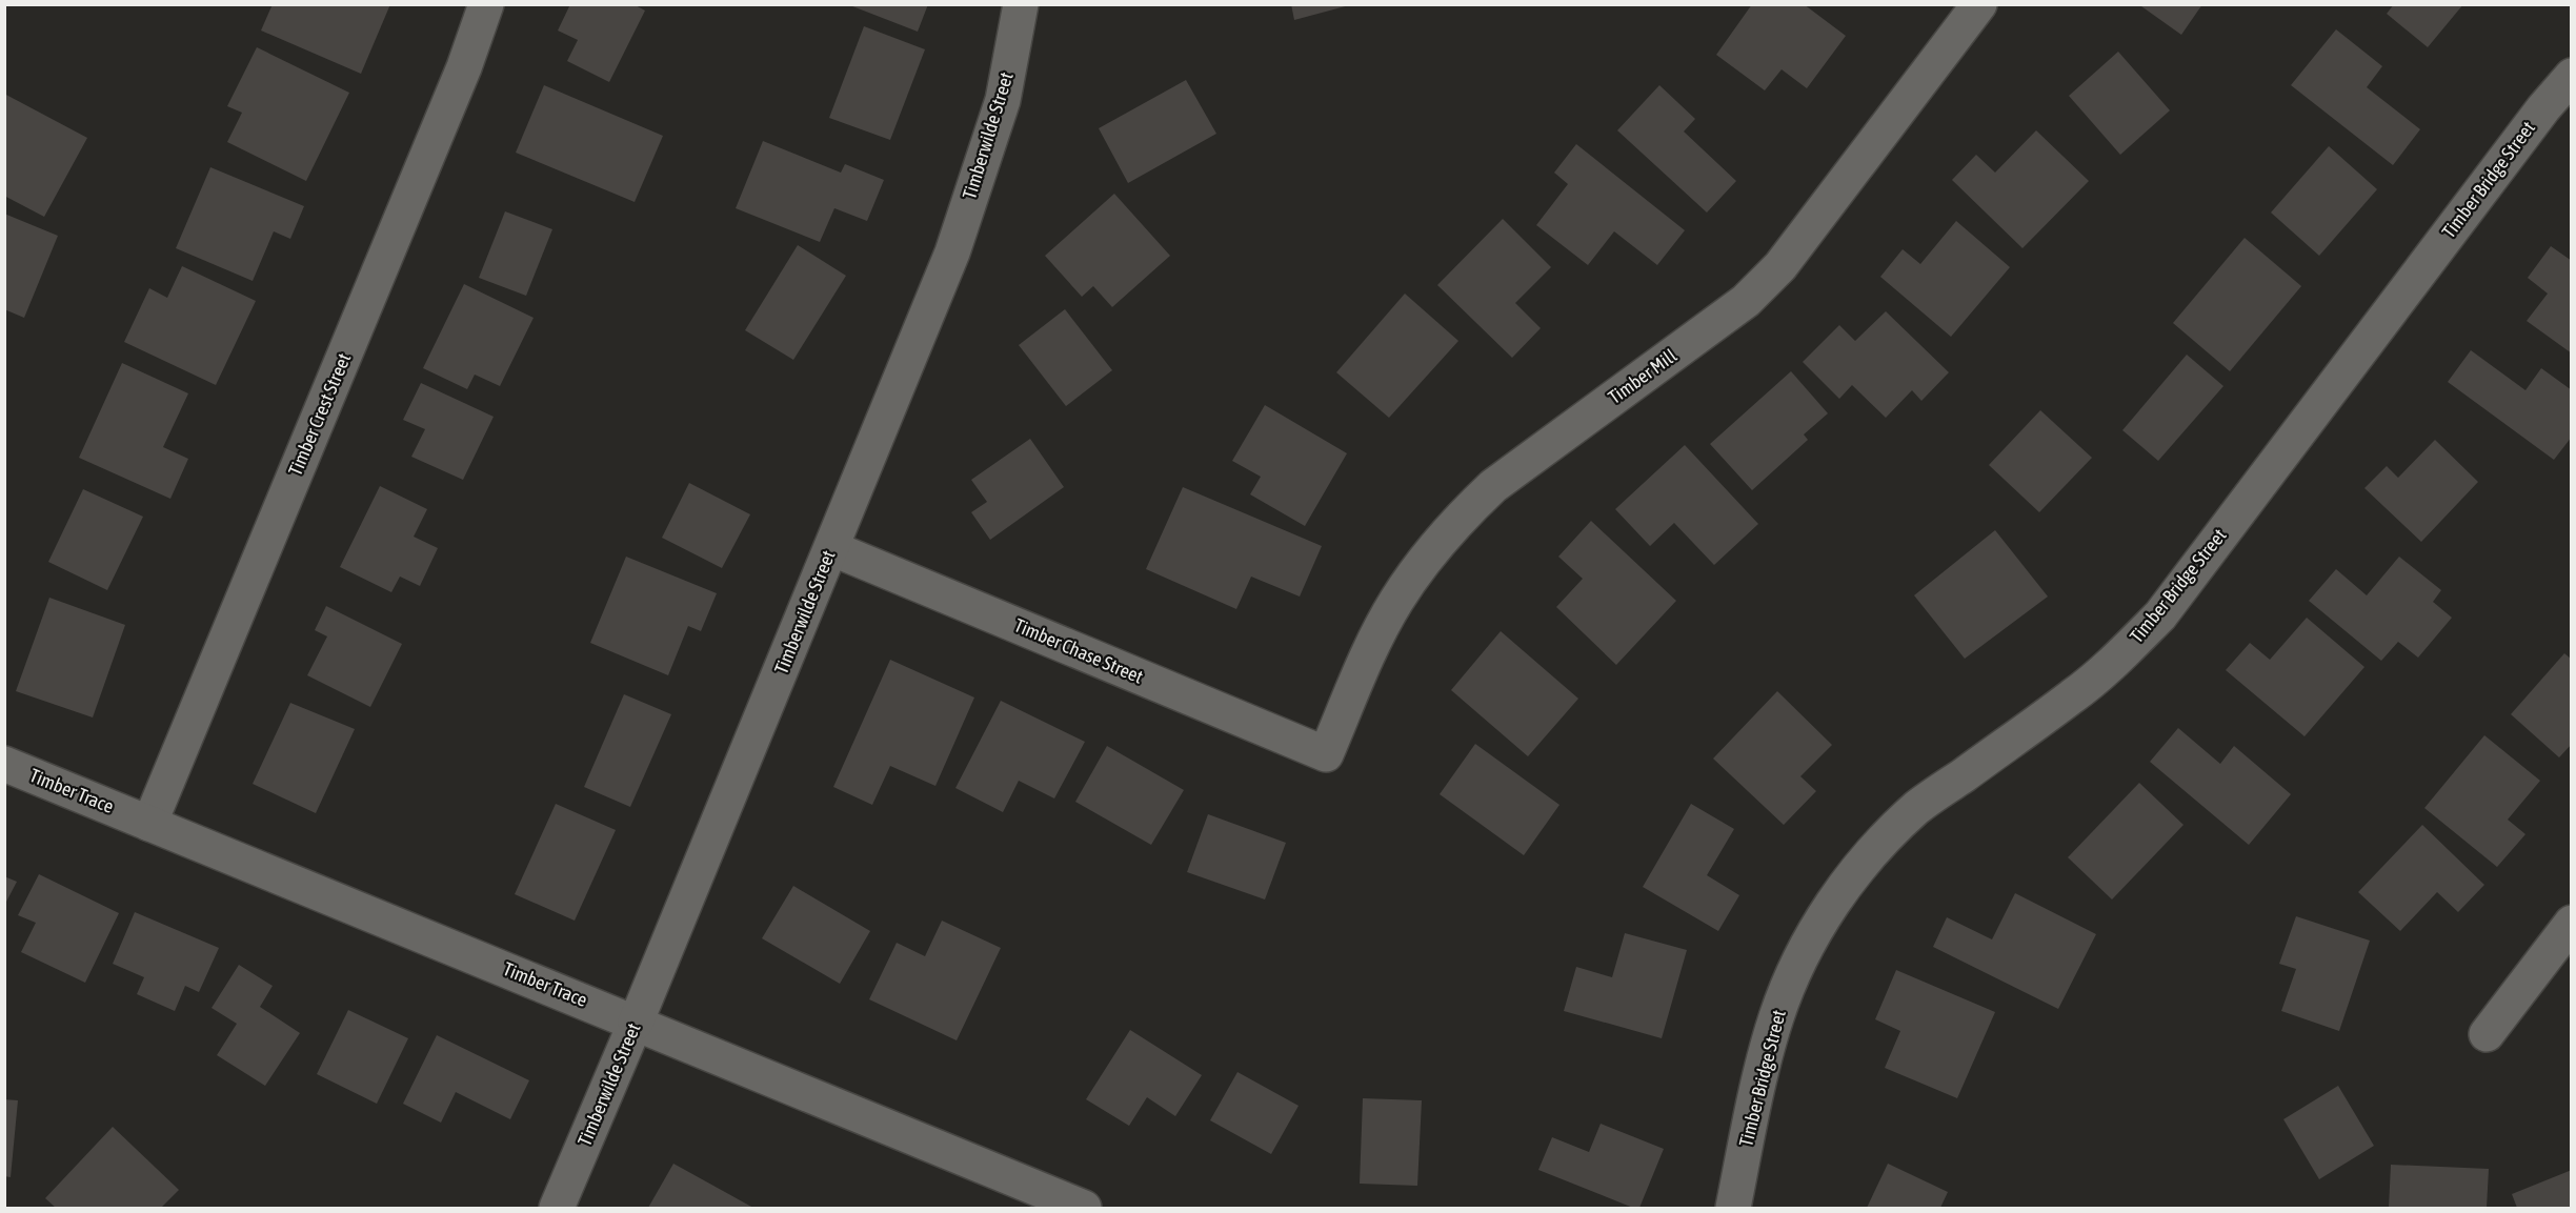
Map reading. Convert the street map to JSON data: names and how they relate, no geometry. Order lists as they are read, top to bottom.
{
  "streets": {
    "street": [
      "Timberwilde Street",
      "Timber Bridge Street",
      "Timber Mill",
      "Timber Crest Street",
      "Timber Chase Street",
      "Timber Trace"
    ]
  },
  "crossings": [
    ["Timberwilde Street", "Timber Chase Street"],
    ["Timberwilde Street", "Timber Trace"],
    ["Timber Mill", "Timber Chase Street"],
    ["Timber Crest Street", "Timber Trace"]
  ]
}
